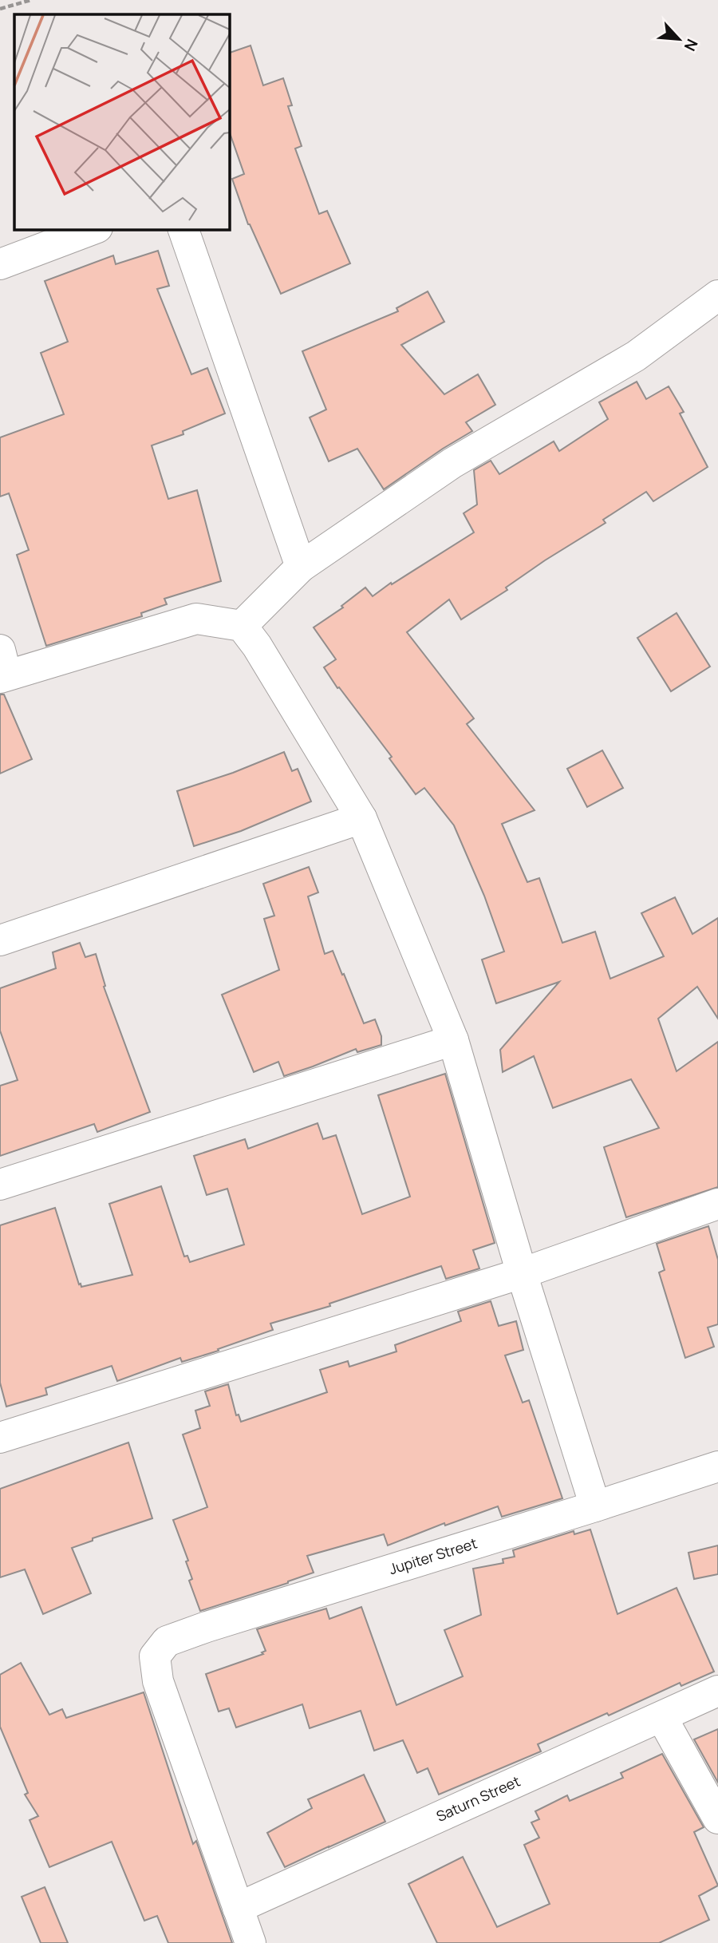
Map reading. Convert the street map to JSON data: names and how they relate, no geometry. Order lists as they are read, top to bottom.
{
  "streets": {
    "street": ["Jupiter Street", "Saturn Street"]
  },
  "crossings": [
    ["Jupiter Street", "Saturn Street"]
  ],
  "north": "bottom right"
}
